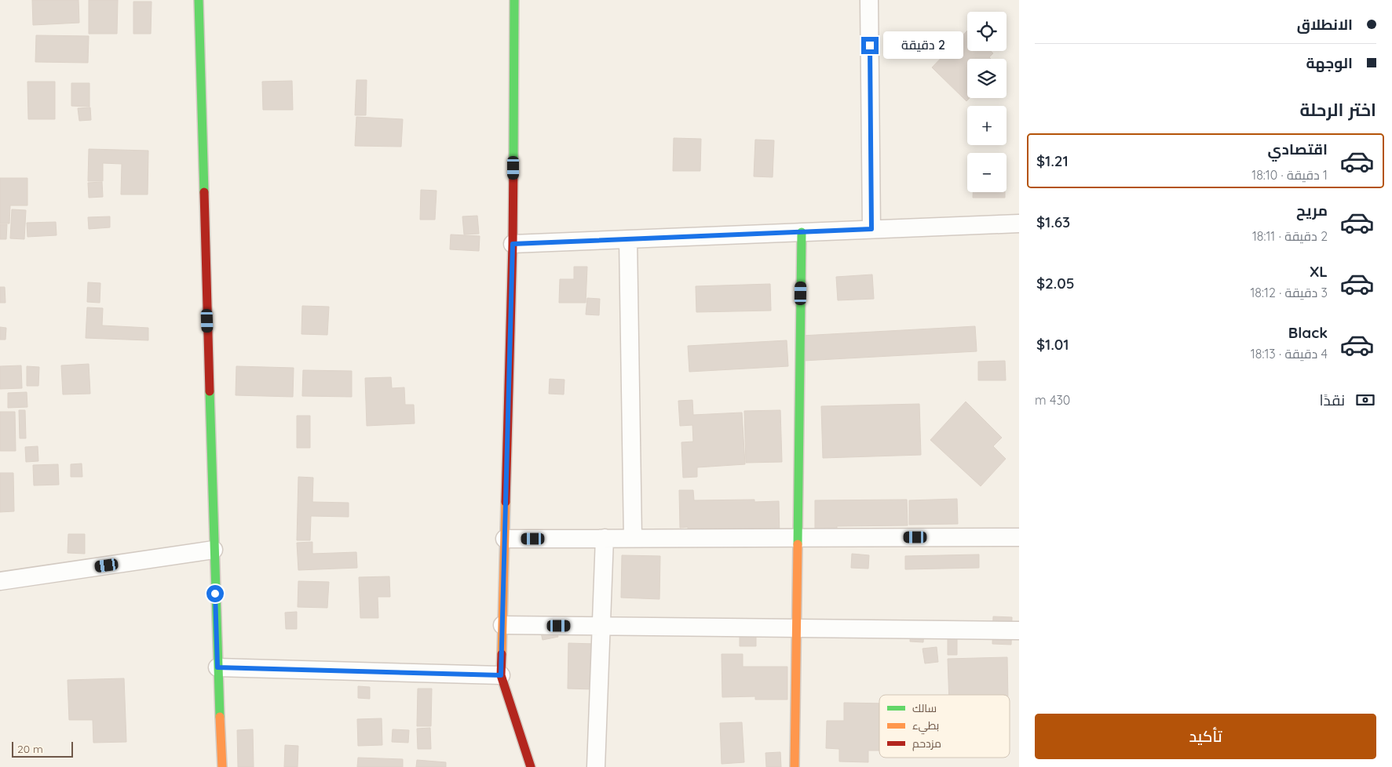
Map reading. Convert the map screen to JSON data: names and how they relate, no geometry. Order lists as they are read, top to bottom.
{
  "legend": ["سالك", "بطيء", "مزدحم"],
  "scale_bar": "20 m",
  "page": {
    "banner": ["الانطلاق", "الوجهة"],
    "map_buttons": ["+", "−"],
    "bubble": "2 دقيقة",
    "heading": "اختر الرحلة",
    "list": [
      {
        "name": "اقتصادي",
        "note": "1 دقيقة · 18:10",
        "value": "$1.21"
      },
      {
        "name": "مريح",
        "note": "2 دقيقة · 18:11",
        "value": "$1.63"
      },
      {
        "name": "XL",
        "note": "3 دقيقة · 18:12",
        "value": "$2.05"
      },
      {
        "name": "Black",
        "note": "4 دقيقة · 18:13",
        "value": "$1.01"
      }
    ],
    "pay": ["نقدًا", "430 m"],
    "buttons": "تأكيد",
    "scale": "20 m"
  }
}
